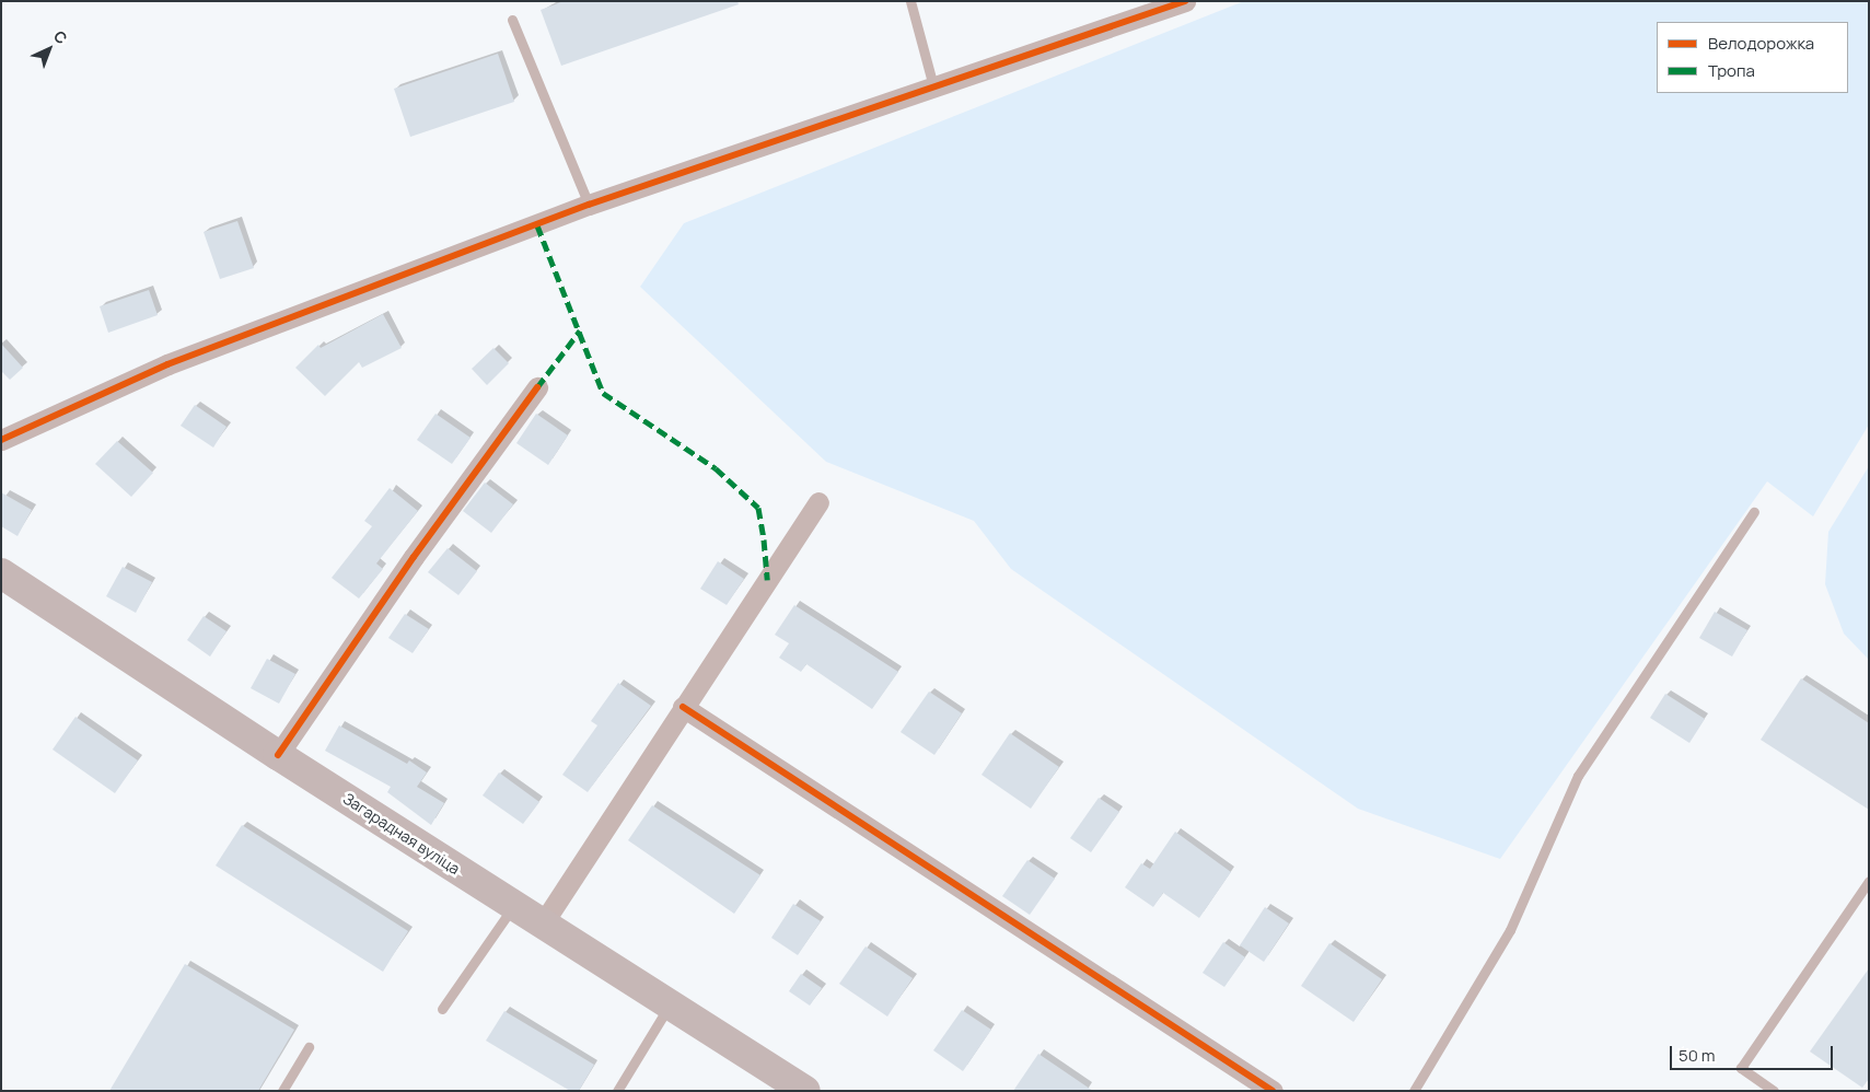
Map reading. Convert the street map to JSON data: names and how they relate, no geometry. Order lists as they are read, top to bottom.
{
  "streets": {
    "main road": ["Загарадная вуліца"]
  },
  "legend": ["Велодорожка", "Тропа"],
  "scale_bar": "50 m",
  "north": "top right"
}
